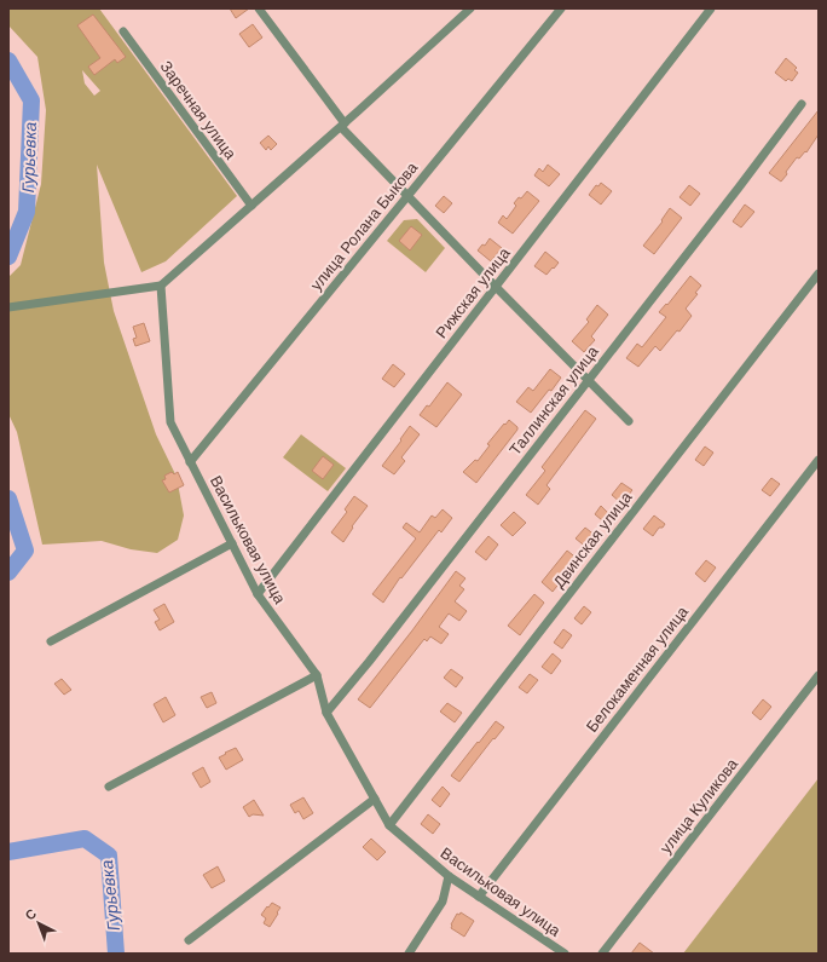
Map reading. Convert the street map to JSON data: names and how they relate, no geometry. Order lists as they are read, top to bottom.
{
  "streets": {
    "street": [
      "Заречная улица",
      "улица Ролана Быкова",
      "Рижская улица",
      "Таллинская улица",
      "Васильковая улица",
      "Двинская улица",
      "Белокаменная улица",
      "улица Куликова"
    ]
  },
  "crossings": [
    ["улица Ролана Быкова", "Васильковая улица"],
    ["Рижская улица", "Васильковая улица"],
    ["Таллинская улица", "Васильковая улица"],
    ["Васильковая улица", "Двинская улица"],
    ["Васильковая улица", "Белокаменная улица"]
  ],
  "water": ["Гурьевка"],
  "north": "top left"
}
